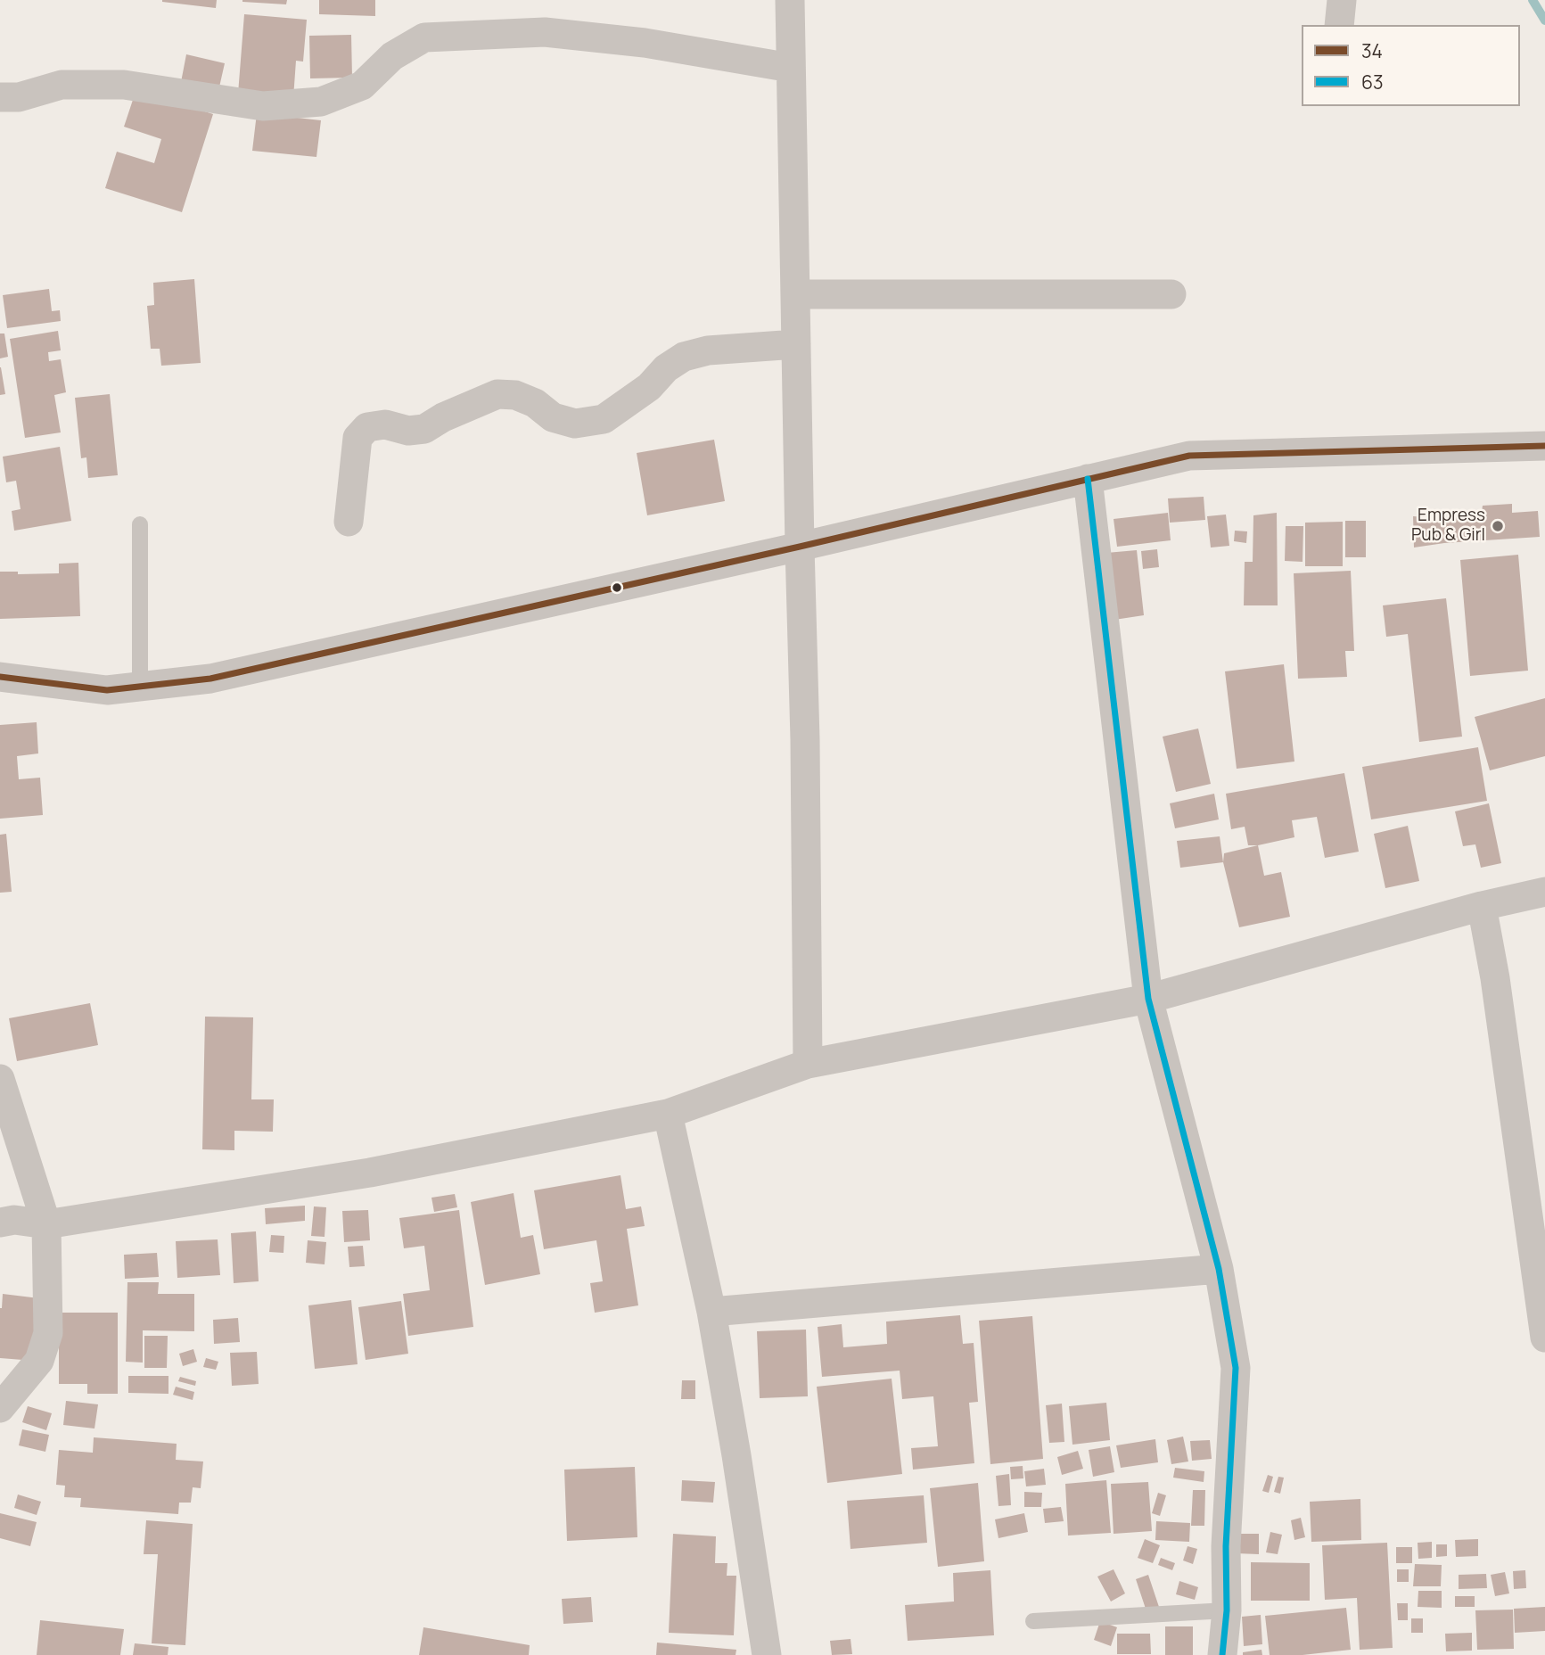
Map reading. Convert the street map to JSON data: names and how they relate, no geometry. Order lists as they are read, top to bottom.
{
  "places": ["Empress Pub & Girl"],
  "lines": ["transit line 34", "transit line 63"],
  "legend": ["34", "63"]
}
